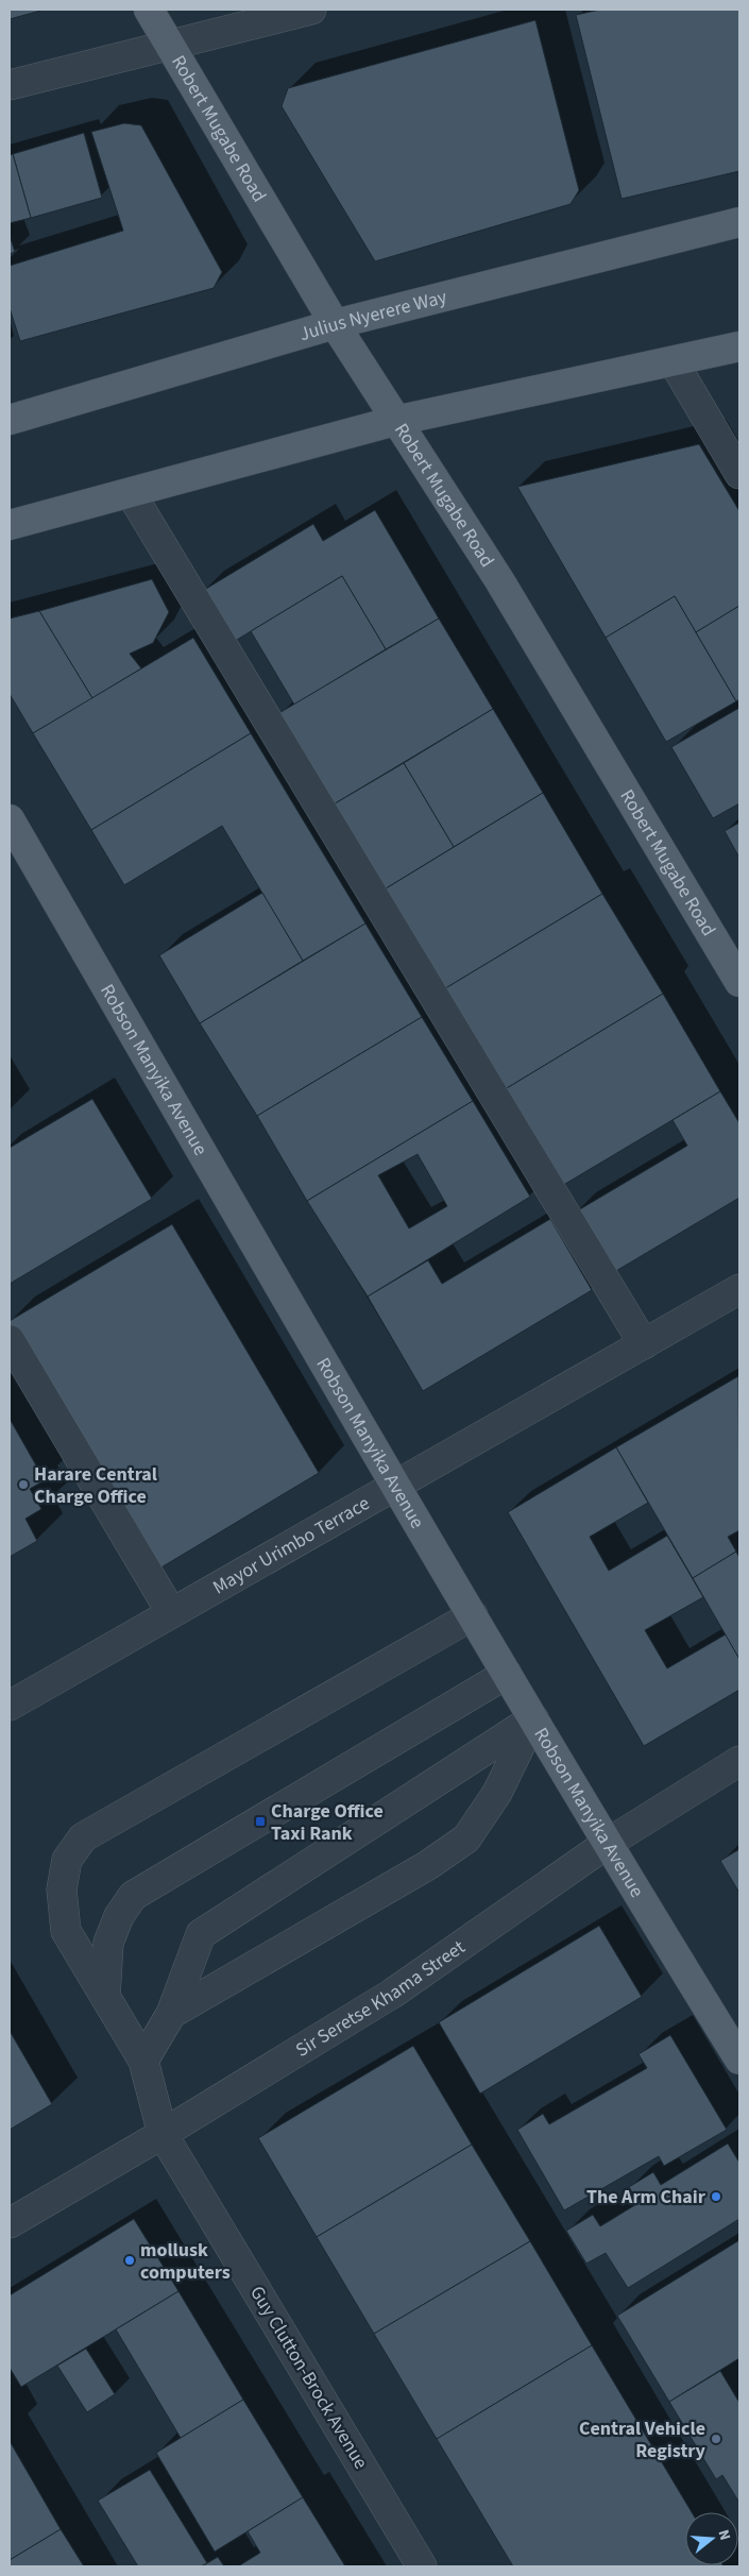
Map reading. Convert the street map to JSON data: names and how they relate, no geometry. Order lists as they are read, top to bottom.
{
  "streets": {
    "main road": ["Robert Mugabe Road", "Julius Nyerere Way", "Robson Manyika Avenue"],
    "street": ["Mayor Urimbo Terrace", "Sir Seretse Khama Street", "Guy Clutton-Brock Avenue"]
  },
  "crossings": [
    ["Robert Mugabe Road", "Julius Nyerere Way"],
    ["Robson Manyika Avenue", "Mayor Urimbo Terrace"],
    ["Robson Manyika Avenue", "Sir Seretse Khama Street"],
    ["Robson Manyika Avenue", "Guy Clutton-Brock Avenue"],
    ["Sir Seretse Khama Street", "Guy Clutton-Brock Avenue"]
  ],
  "places": {
    "other": [
      "Harare Central Charge Office",
      "The Arm Chair",
      "mollusk computers",
      "Central Vehicle Registry"
    ],
    "transit": ["Charge Office Taxi Rank"]
  },
  "north": "right"
}
